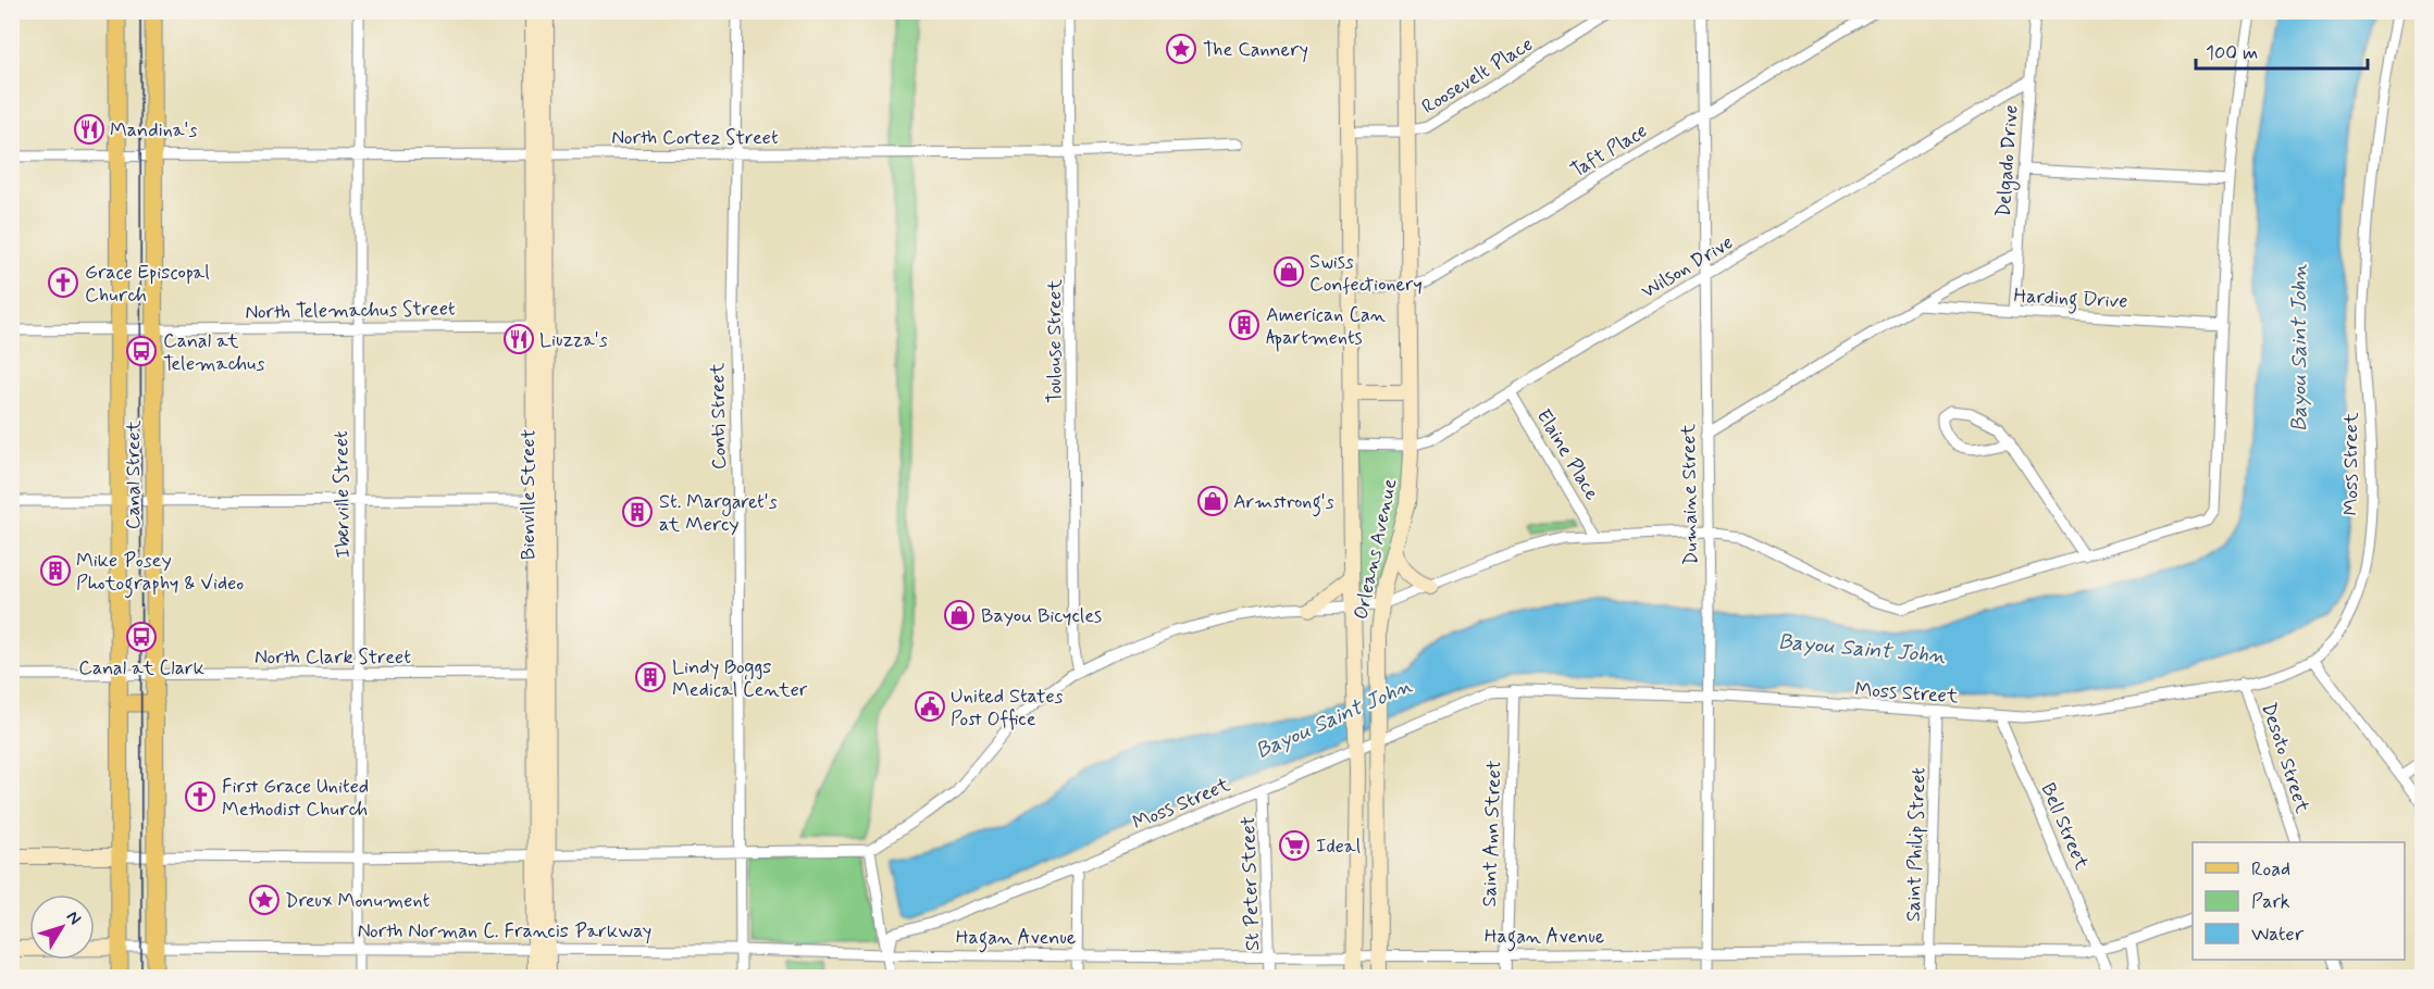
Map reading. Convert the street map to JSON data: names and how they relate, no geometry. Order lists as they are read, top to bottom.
{
  "streets": {
    "main road": ["Canal Street"],
    "street": [
      "Roosevelt Place",
      "North Cortez Street",
      "Taft Place",
      "Delgado Drive",
      "Wilson Drive",
      "Harding Drive",
      "North Telemachus Street",
      "Toulouse Street",
      "Conti Street",
      "Elaine Place",
      "Moss Street",
      "Iberville Street",
      "Bienville Street",
      "Dumaine Street",
      "Orleans Avenue",
      "North Clark Street",
      "Desoto Street",
      "Bell Street",
      "Saint Ann Street",
      "Saint Philip Street",
      "St Peter Street",
      "North Norman C. Francis Parkway",
      "Hagan Avenue"
    ]
  },
  "crossings": [
    ["Roosevelt Place", "Orleans Avenue"],
    ["North Cortez Street", "Toulouse Street"],
    ["North Cortez Street", "Conti Street"],
    ["North Cortez Street", "Canal Street"],
    ["North Cortez Street", "Iberville Street"],
    ["North Cortez Street", "Bienville Street"],
    ["Taft Place", "Dumaine Street"],
    ["Taft Place", "Orleans Avenue"],
    ["Delgado Drive", "Wilson Drive"],
    ["Delgado Drive", "Harding Drive"],
    ["Wilson Drive", "Elaine Place"],
    ["Wilson Drive", "Dumaine Street"],
    ["Wilson Drive", "Orleans Avenue"],
    ["Harding Drive", "Dumaine Street"],
    ["North Telemachus Street", "Canal Street"],
    ["North Telemachus Street", "Iberville Street"],
    ["North Telemachus Street", "Bienville Street"],
    ["Conti Street", "North Norman C. Francis Parkway"],
    ["Moss Street", "Dumaine Street"],
    ["Moss Street", "Orleans Avenue"],
    ["Moss Street", "Desoto Street"],
    ["Moss Street", "Bell Street"],
    ["Moss Street", "Saint Ann Street"],
    ["Moss Street", "Saint Philip Street"],
    ["Moss Street", "St Peter Street"],
    ["Moss Street", "North Norman C. Francis Parkway"],
    ["Moss Street", "Hagan Avenue"],
    ["Canal Street", "North Clark Street"],
    ["Canal Street", "North Norman C. Francis Parkway"],
    ["Iberville Street", "North Clark Street"],
    ["Iberville Street", "North Norman C. Francis Parkway"],
    ["Bienville Street", "North Clark Street"],
    ["Bienville Street", "North Norman C. Francis Parkway"],
    ["Dumaine Street", "Hagan Avenue"],
    ["Orleans Avenue", "Hagan Avenue"],
    ["Bell Street", "Hagan Avenue"],
    ["Saint Ann Street", "Hagan Avenue"],
    ["Saint Philip Street", "Hagan Avenue"],
    ["St Peter Street", "Hagan Avenue"],
    ["North Norman C. Francis Parkway", "Hagan Avenue"]
  ],
  "water": ["Bayou Saint John"],
  "places": {
    "place": ["The Cannery", "Dreux Monument"],
    "restaurant": ["Mandina's", "Liuzza's"],
    "shop": ["Swiss Confectionery", "Armstrong's", "Bayou Bicycles"],
    "church": ["Grace Episcopal Church", "First Grace United Methodist Church"],
    "building": [
      "American Can Apartments",
      "St. Margaret's at Mercy",
      "Mike Posey Photography & Video",
      "Lindy Boggs Medical Center"
    ],
    "bus stop": ["Canal at Telemachus", "Canal at Clark"],
    "public building": ["United States Post Office"],
    "supermarket": ["Ideal"]
  },
  "legend": ["Road", "Park", "Water"],
  "scale_bar": "100 m",
  "north": "top right"
}
